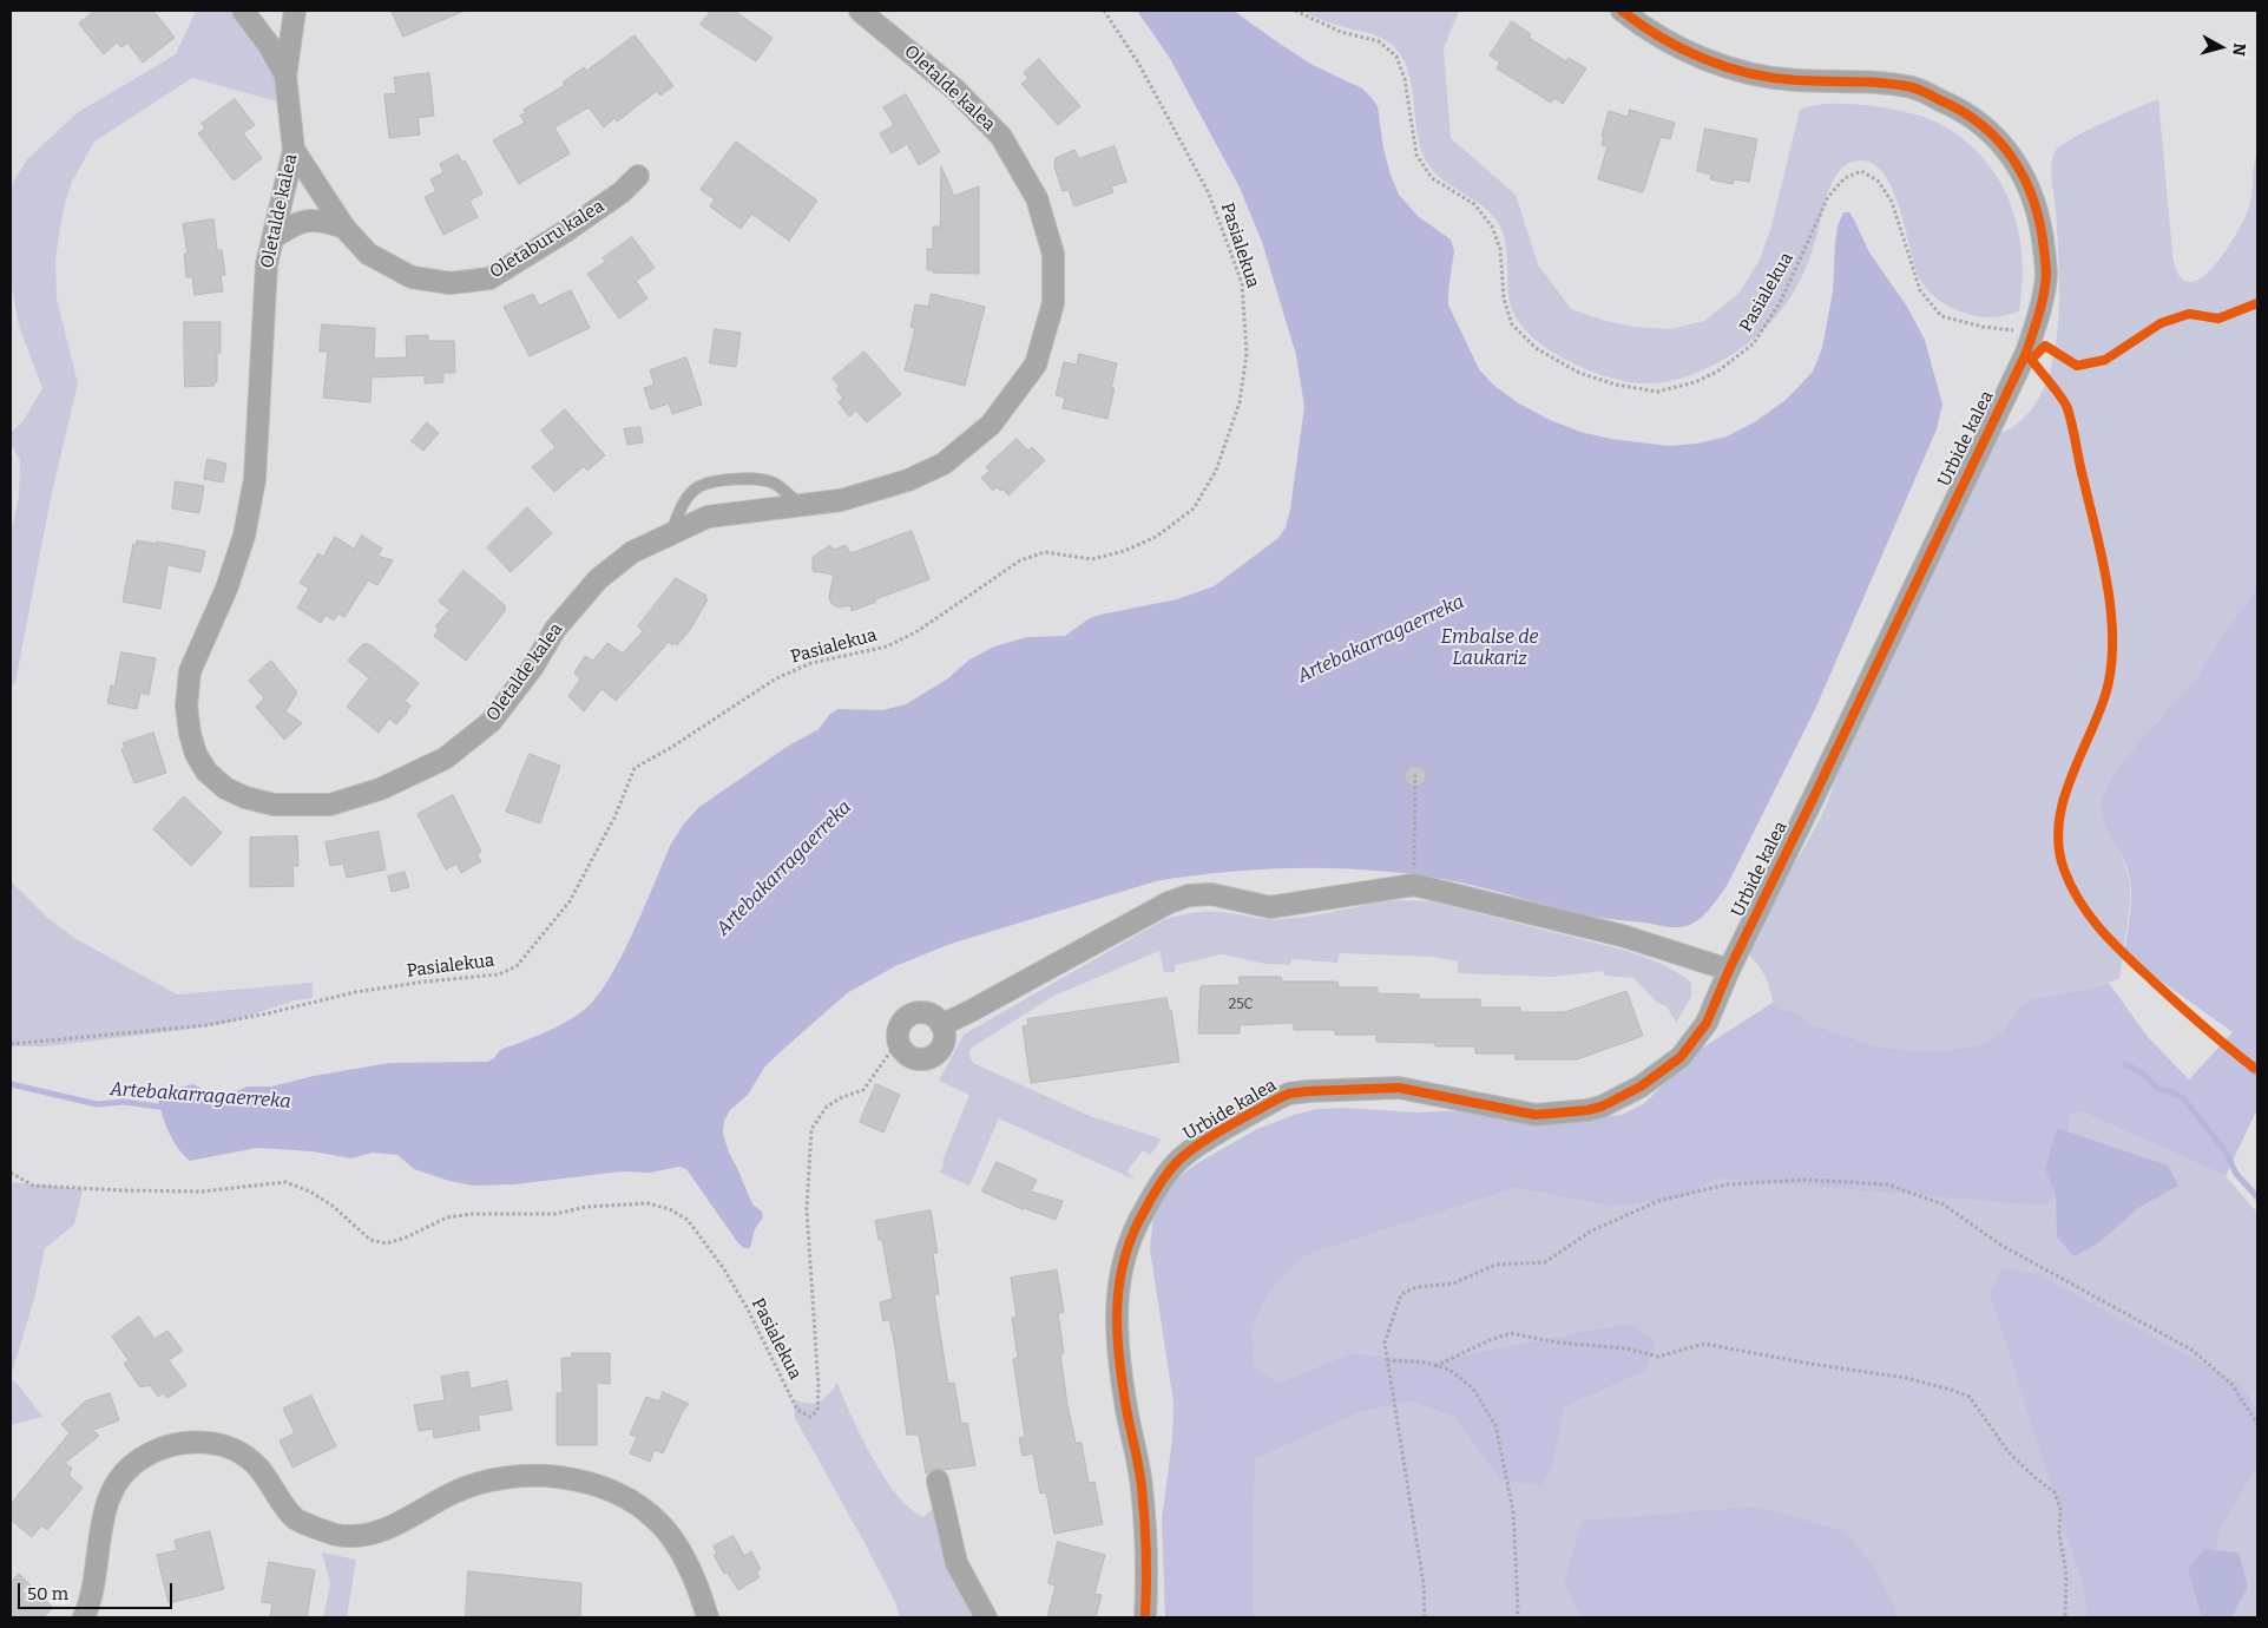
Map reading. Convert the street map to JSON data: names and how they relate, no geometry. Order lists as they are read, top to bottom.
{
  "streets": {
    "street": ["Oletalde kalea", "Oletaburu kalea", "Urbide kalea"],
    "path": ["Pasialekua"]
  },
  "crossings": [
    ["Oletalde kalea", "Oletaburu kalea"],
    ["Pasialekua", "Urbide kalea"]
  ],
  "water": ["Embalse de Laukariz", "Artebakarragaerreka"],
  "house_numbers": ["25C"],
  "scale_bar": "50 m",
  "north": "right"
}
